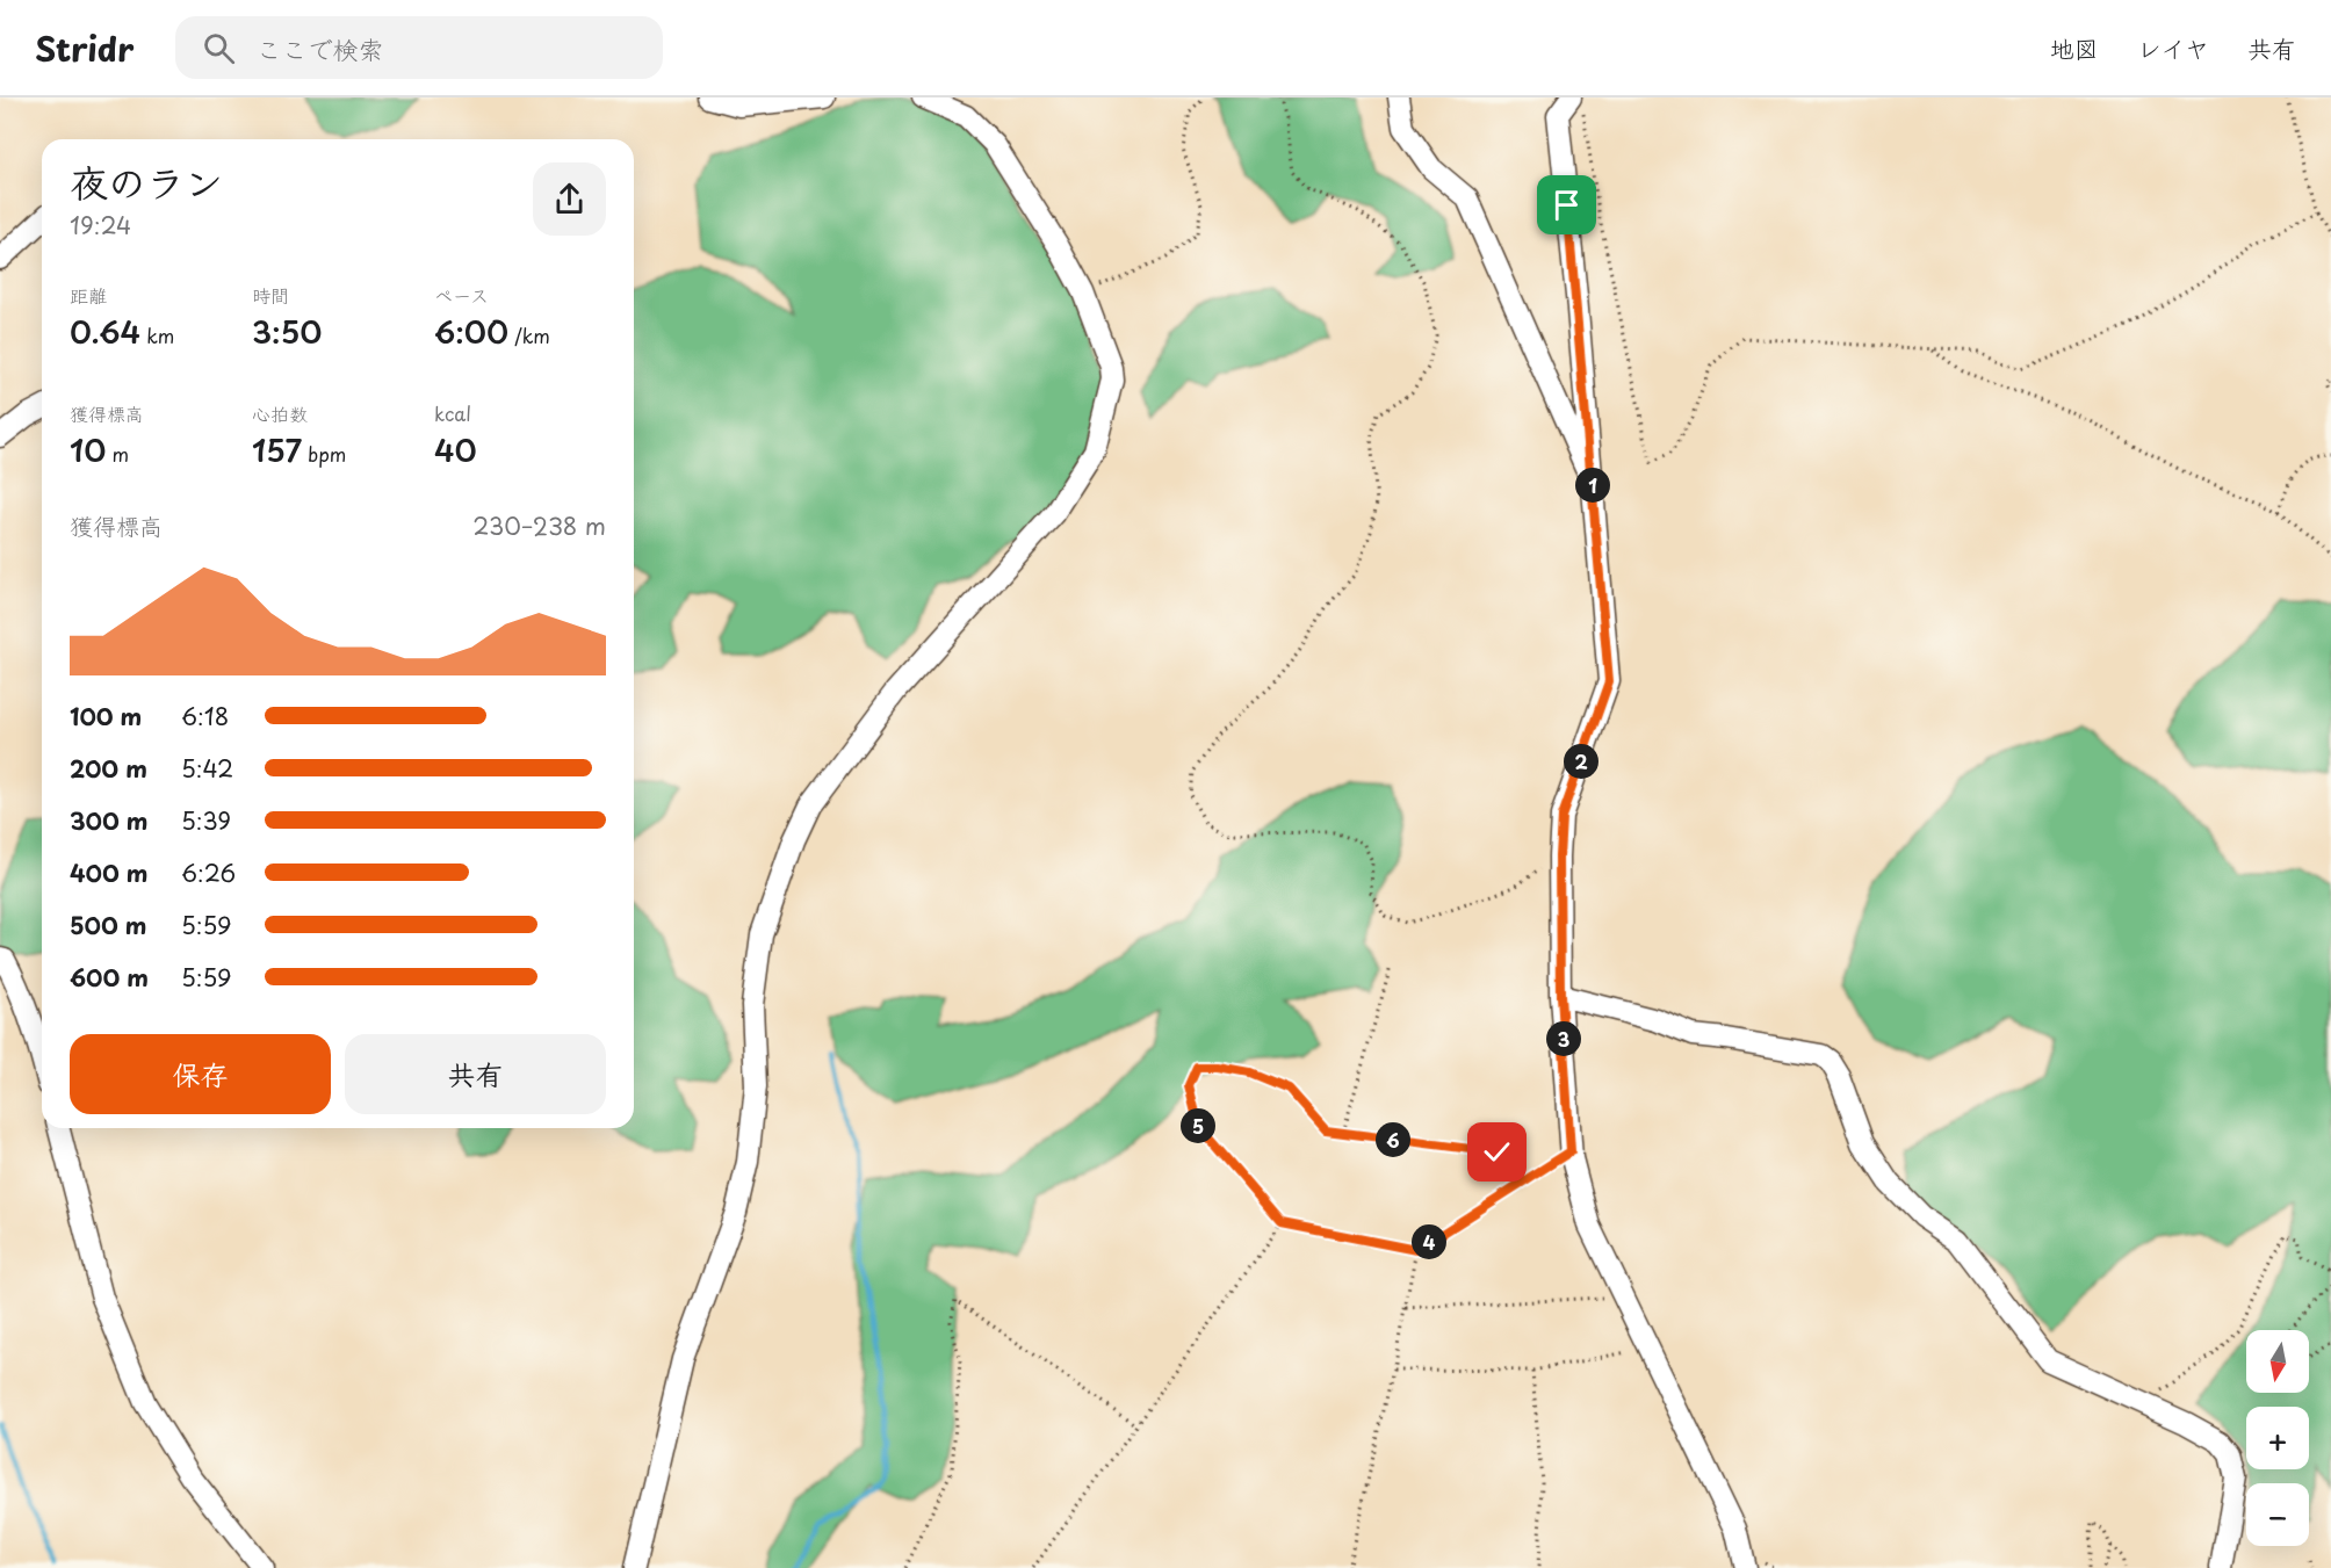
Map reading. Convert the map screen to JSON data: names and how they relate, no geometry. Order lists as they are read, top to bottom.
{
  "north": "bottom",
  "page": {
    "header": "Stridr",
    "search": "ここで検索",
    "nav": ["地図", "レイヤ", "共有"],
    "heading": ["夜のラン", "19:24"],
    "stats": [
      ["距離", "0.64 km"],
      ["時間", "3:50"],
      ["ペース", "6:00 /km"],
      ["獲得標高", "10 m"],
      ["心拍数", "157 bpm"],
      ["kcal", "40"]
    ],
    "pins": [
      "1",
      "2",
      "3",
      "5",
      "6",
      "4"
    ],
    "chart": ["獲得標高", "230–238 m"],
    "list": [
      {
        "name": "100 m",
        "note": "6:18"
      },
      {
        "name": "200 m",
        "note": "5:42"
      },
      {
        "name": "300 m",
        "note": "5:39"
      },
      {
        "name": "400 m",
        "note": "6:26"
      },
      {
        "name": "500 m",
        "note": "5:59"
      },
      {
        "name": "600 m",
        "note": "5:59"
      }
    ],
    "buttons": ["保存", "共有"],
    "map_buttons": ["+", "−"]
  }
}
